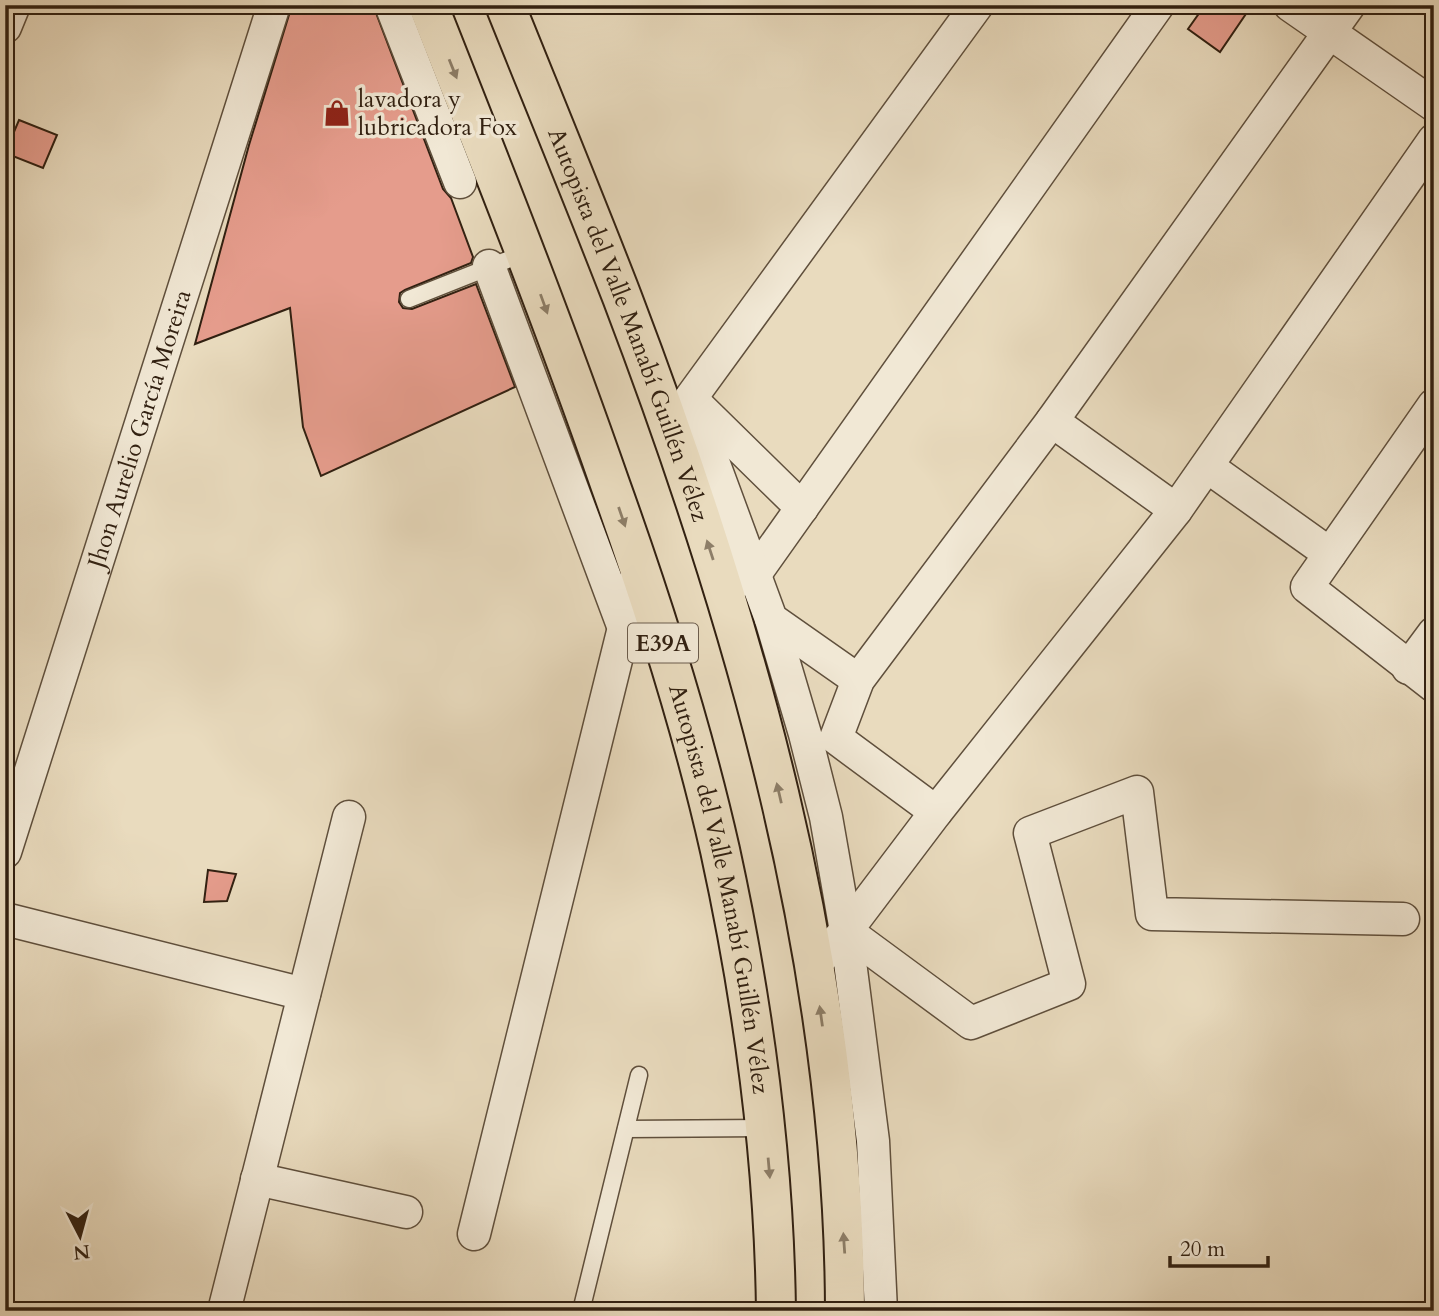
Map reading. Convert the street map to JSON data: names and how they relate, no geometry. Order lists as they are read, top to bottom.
{
  "streets": {
    "main road": ["Autopista del Valle Manabí Guillén Vélez", "E39A"],
    "street": ["Jhon Aurelio García Moreira"]
  },
  "places": {
    "shop": ["lavadora y lubricadora Fox"]
  },
  "scale_bar": "20 m",
  "north": "bottom"
}
